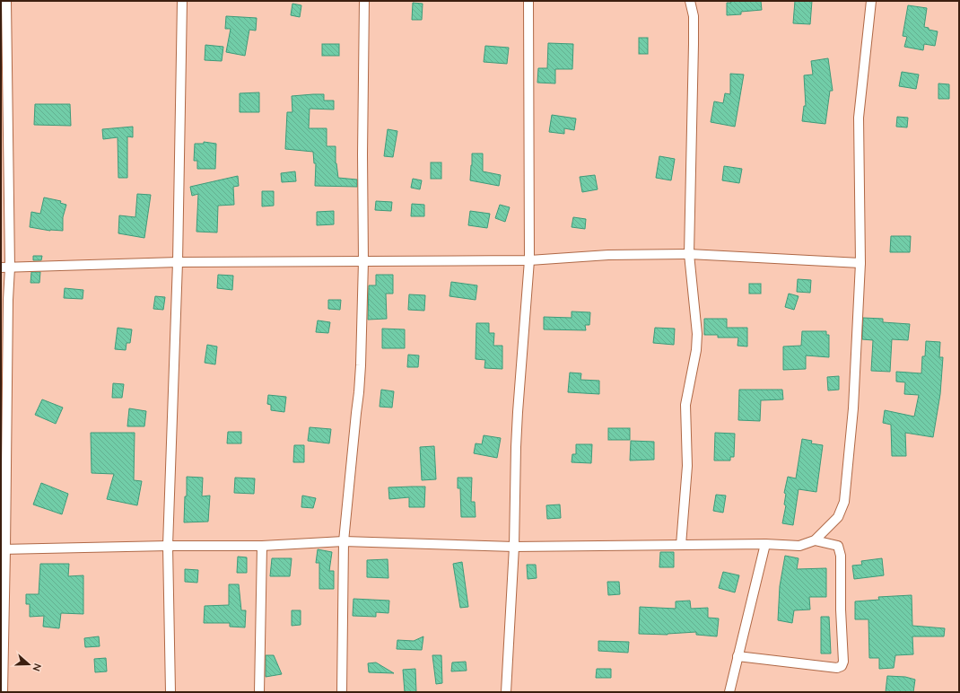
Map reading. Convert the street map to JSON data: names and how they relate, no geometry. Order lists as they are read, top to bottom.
{
  "north": "right"
}
